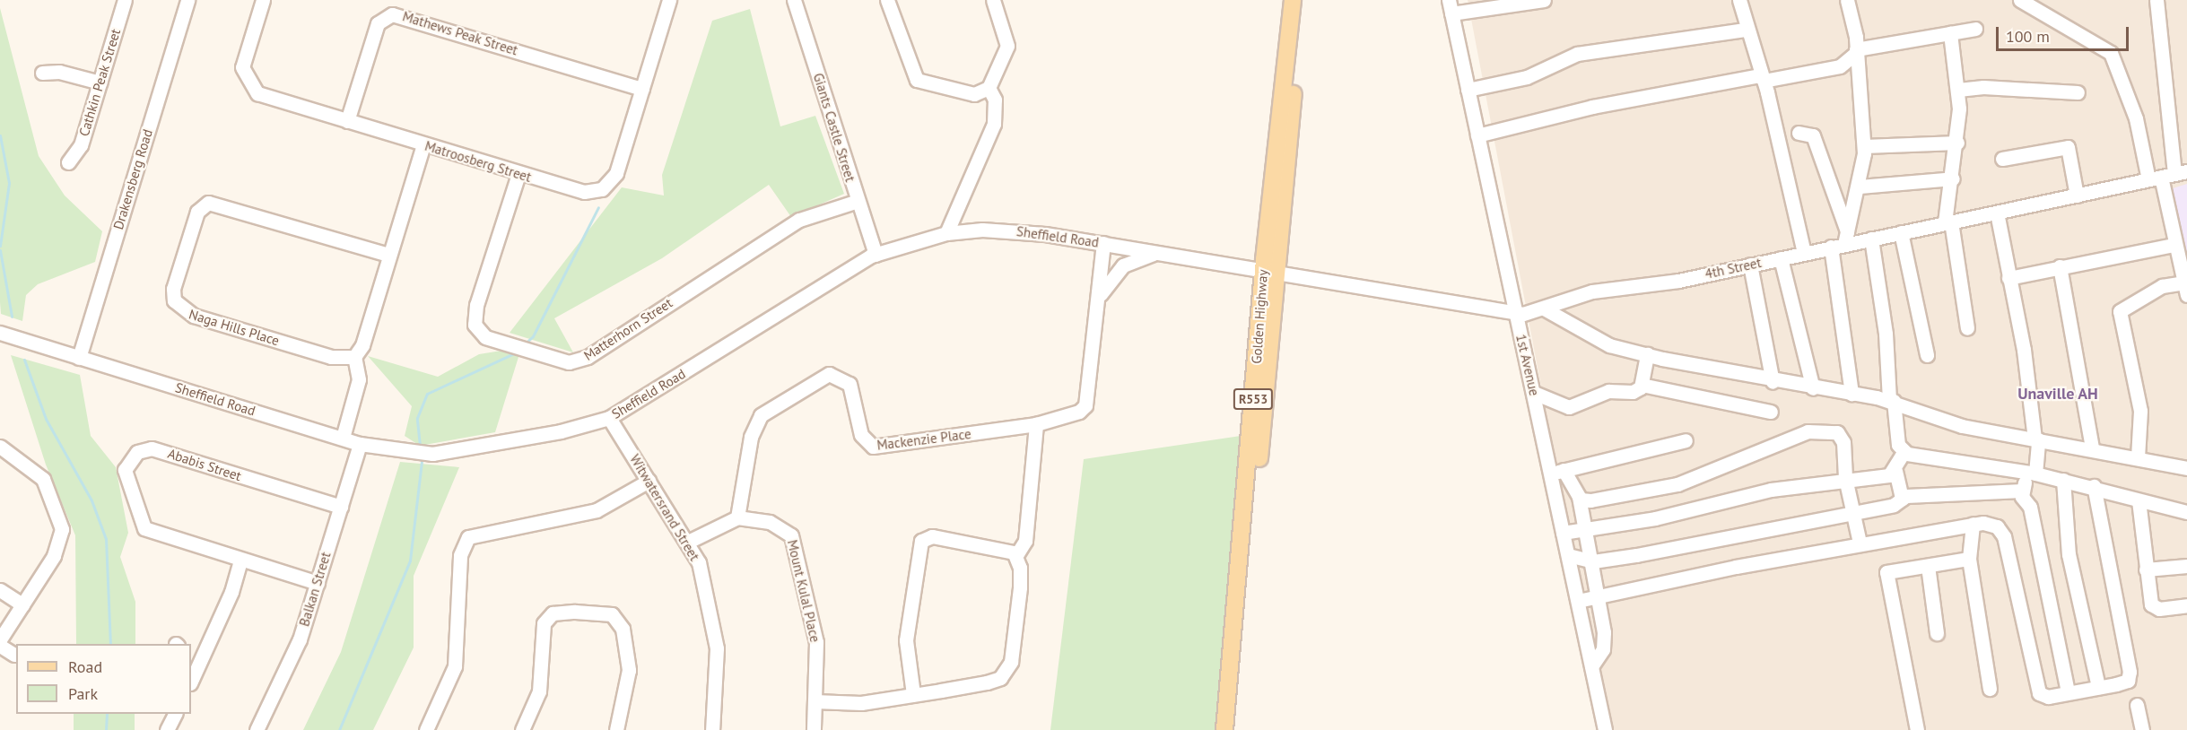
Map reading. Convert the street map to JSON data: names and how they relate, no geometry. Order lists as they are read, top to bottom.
{
  "streets": {
    "main road": ["Golden Highway", "R553"],
    "street": [
      "Mathews Peak Street",
      "Cathkin Peak Street",
      "Giants Castle Street",
      "Matroosberg Street",
      "Drakensberg Road",
      "Sheffield Road",
      "4th Street",
      "Naga Hills Place",
      "Matterhorn Street",
      "1st Avenue",
      "Mackenzie Place",
      "Ababis Street",
      "Witwatersrand Street",
      "Balkan Street",
      "Mount Kulal Place"
    ]
  },
  "crossings": [
    ["Mathews Peak Street", "Matroosberg Street"],
    ["Giants Castle Street", "Sheffield Road"],
    ["Giants Castle Street", "Matterhorn Street"],
    ["Matroosberg Street", "Matterhorn Street"],
    ["Drakensberg Road", "Sheffield Road"],
    ["Sheffield Road", "4th Street"],
    ["Sheffield Road", "Golden Highway"],
    ["Sheffield Road", "Mackenzie Place"],
    ["Sheffield Road", "Witwatersrand Street"],
    ["Sheffield Road", "Balkan Street"],
    ["4th Street", "Golden Highway"],
    ["4th Street", "1st Avenue"],
    ["Mackenzie Place", "Mount Kulal Place"],
    ["Ababis Street", "Balkan Street"]
  ],
  "districts": ["Unaville AH"],
  "legend": ["Road", "Park"],
  "scale_bar": "100 m"
}
